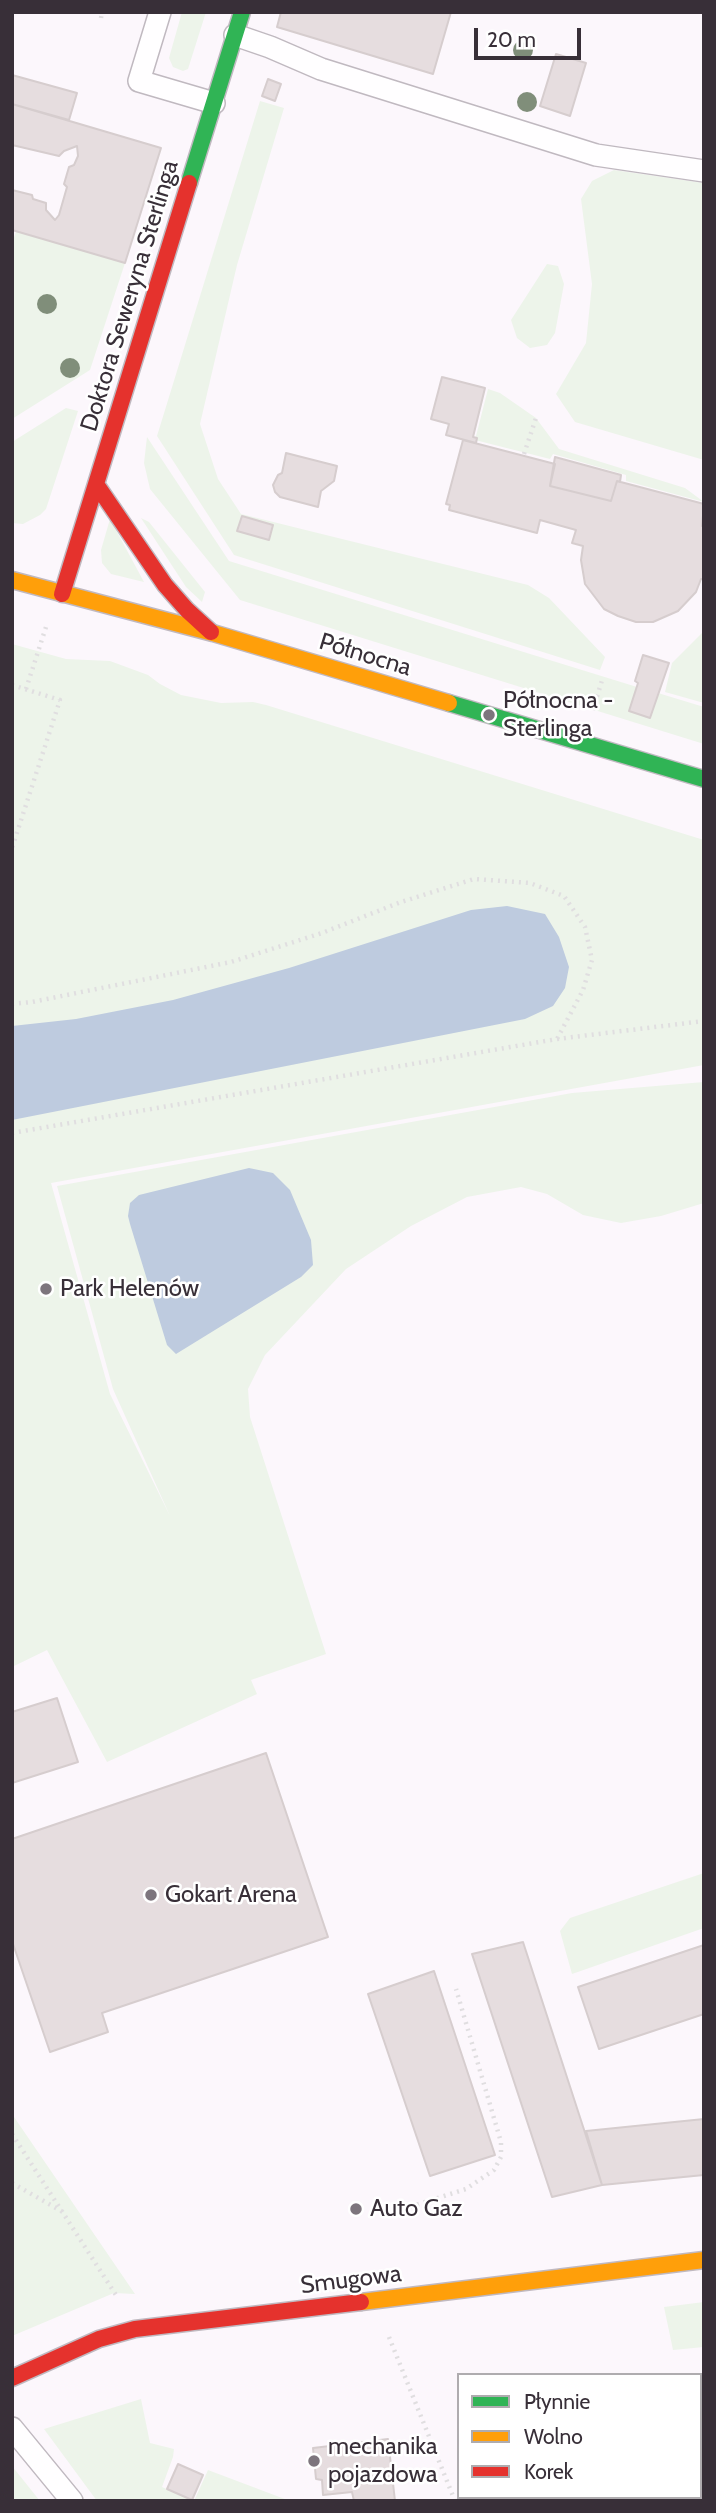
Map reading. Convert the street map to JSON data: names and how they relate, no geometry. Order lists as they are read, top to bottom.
{
  "streets": {
    "street": ["Doktora Seweryna Sterlinga", "Północna", "Smugowa"]
  },
  "crossings": [
    ["Doktora Seweryna Sterlinga", "Północna"]
  ],
  "places": [
    "Północna - Sterlinga",
    "Park Helenów",
    "Gokart Arena",
    "Auto Gaz",
    "mechanika pojazdowa"
  ],
  "legend": ["Płynnie", "Wolno", "Korek"],
  "scale_bar": "20 m"
}
